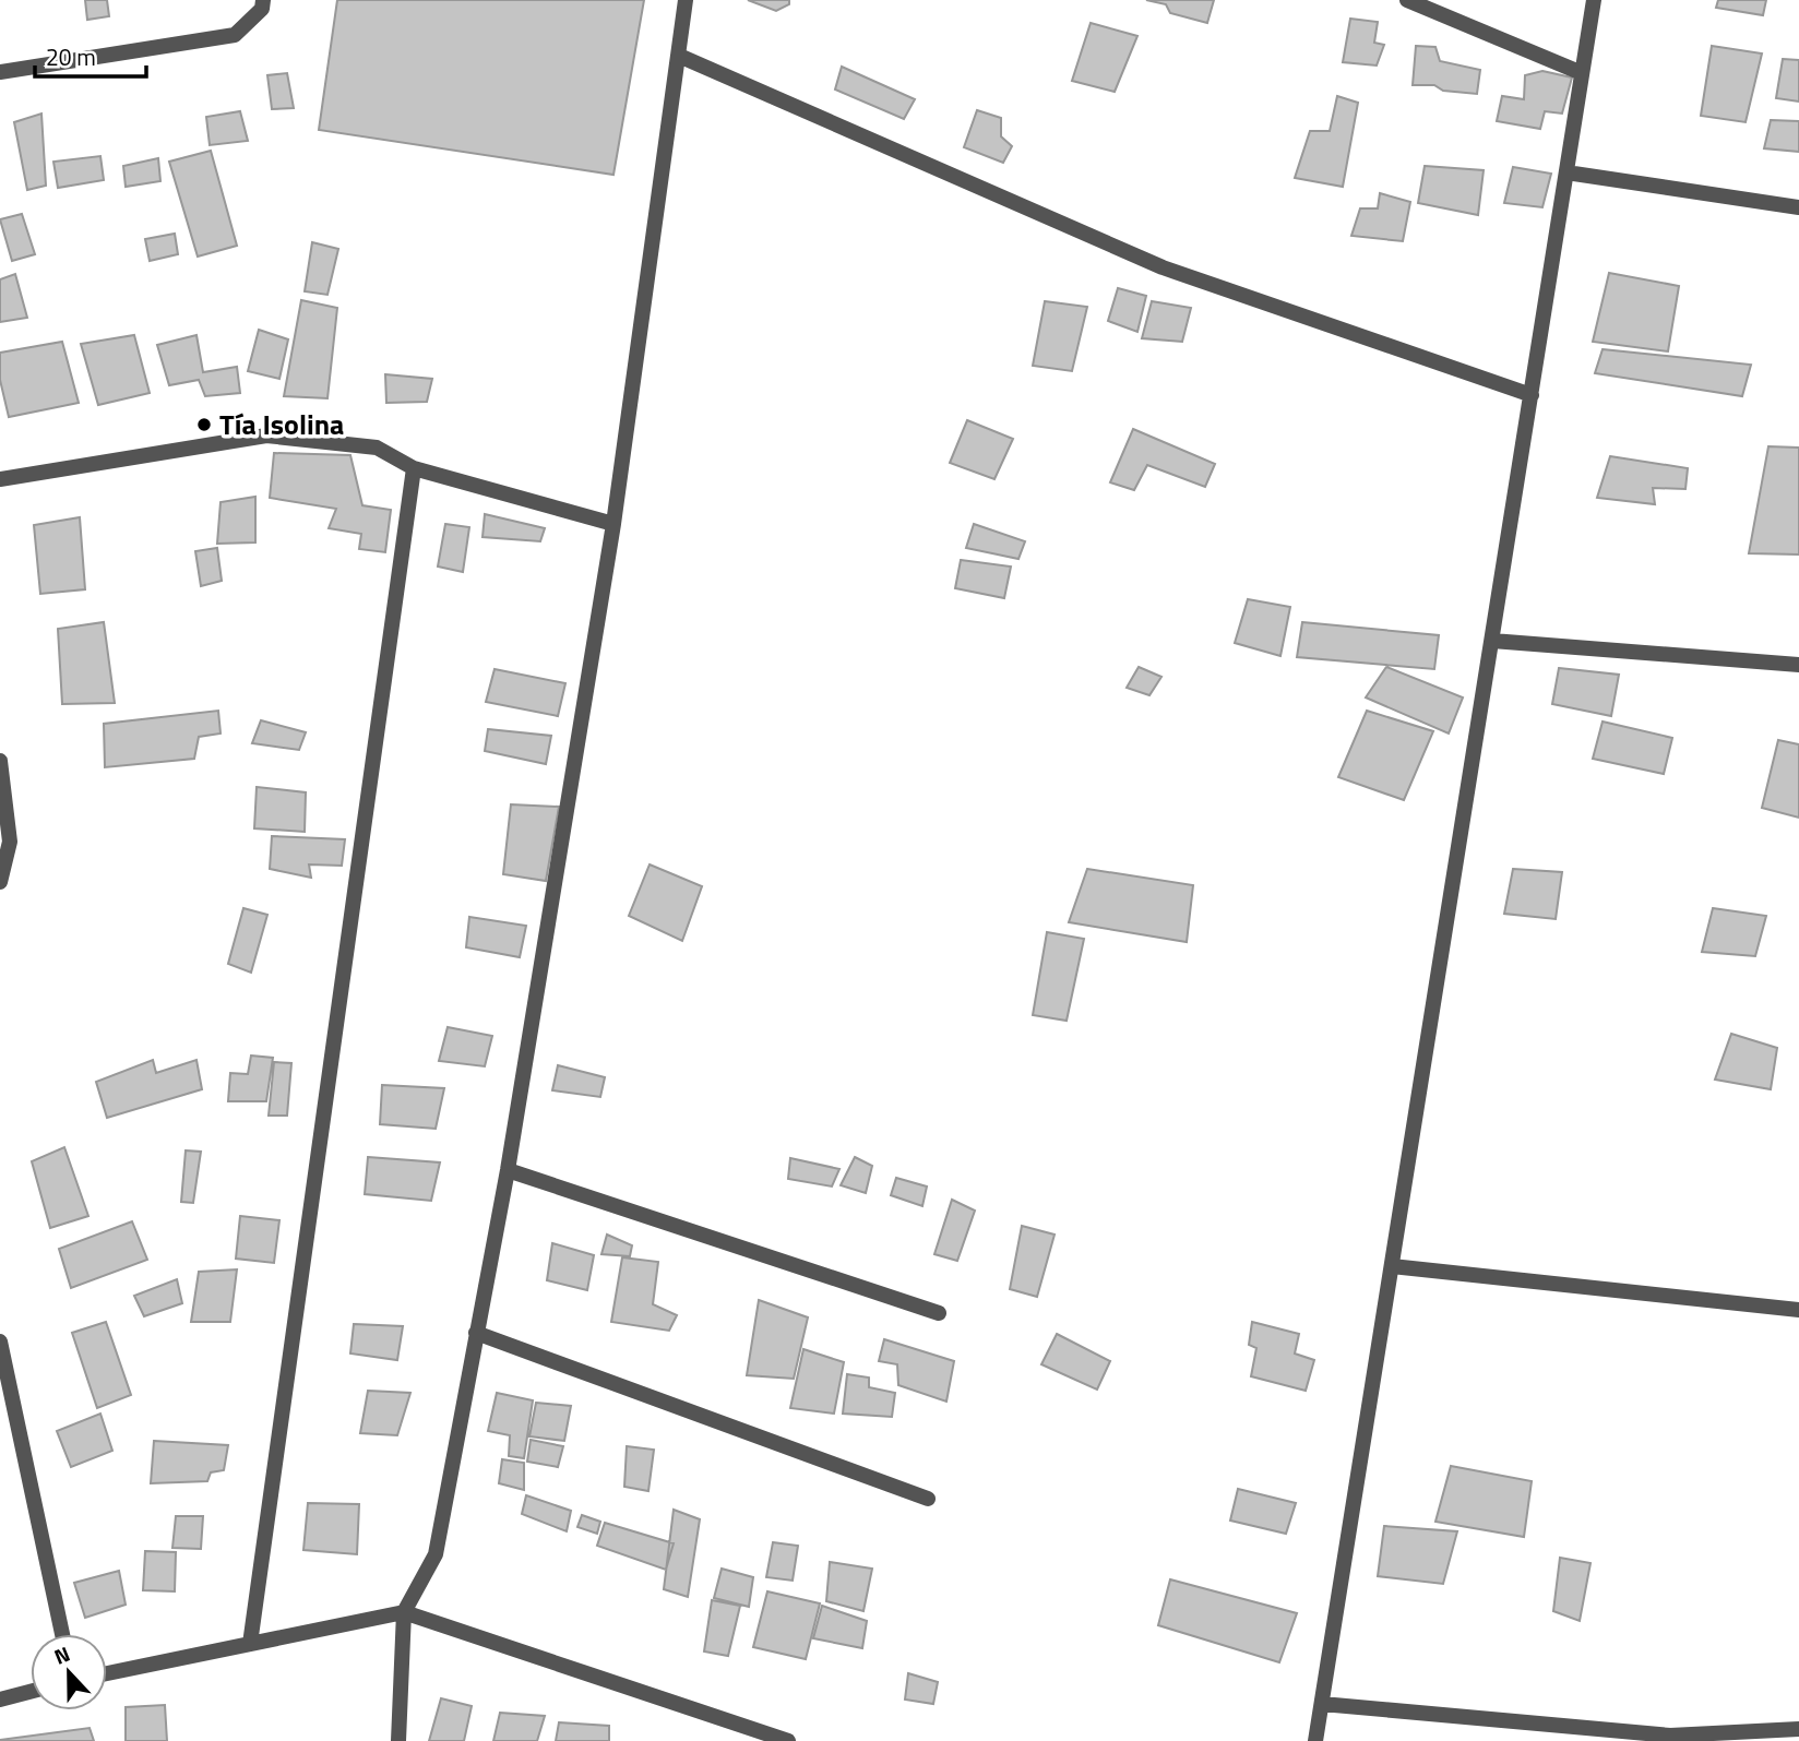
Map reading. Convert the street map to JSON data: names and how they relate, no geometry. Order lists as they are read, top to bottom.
{
  "places": ["Tía Isolina"],
  "scale_bar": "20 m",
  "north": "top"
}
